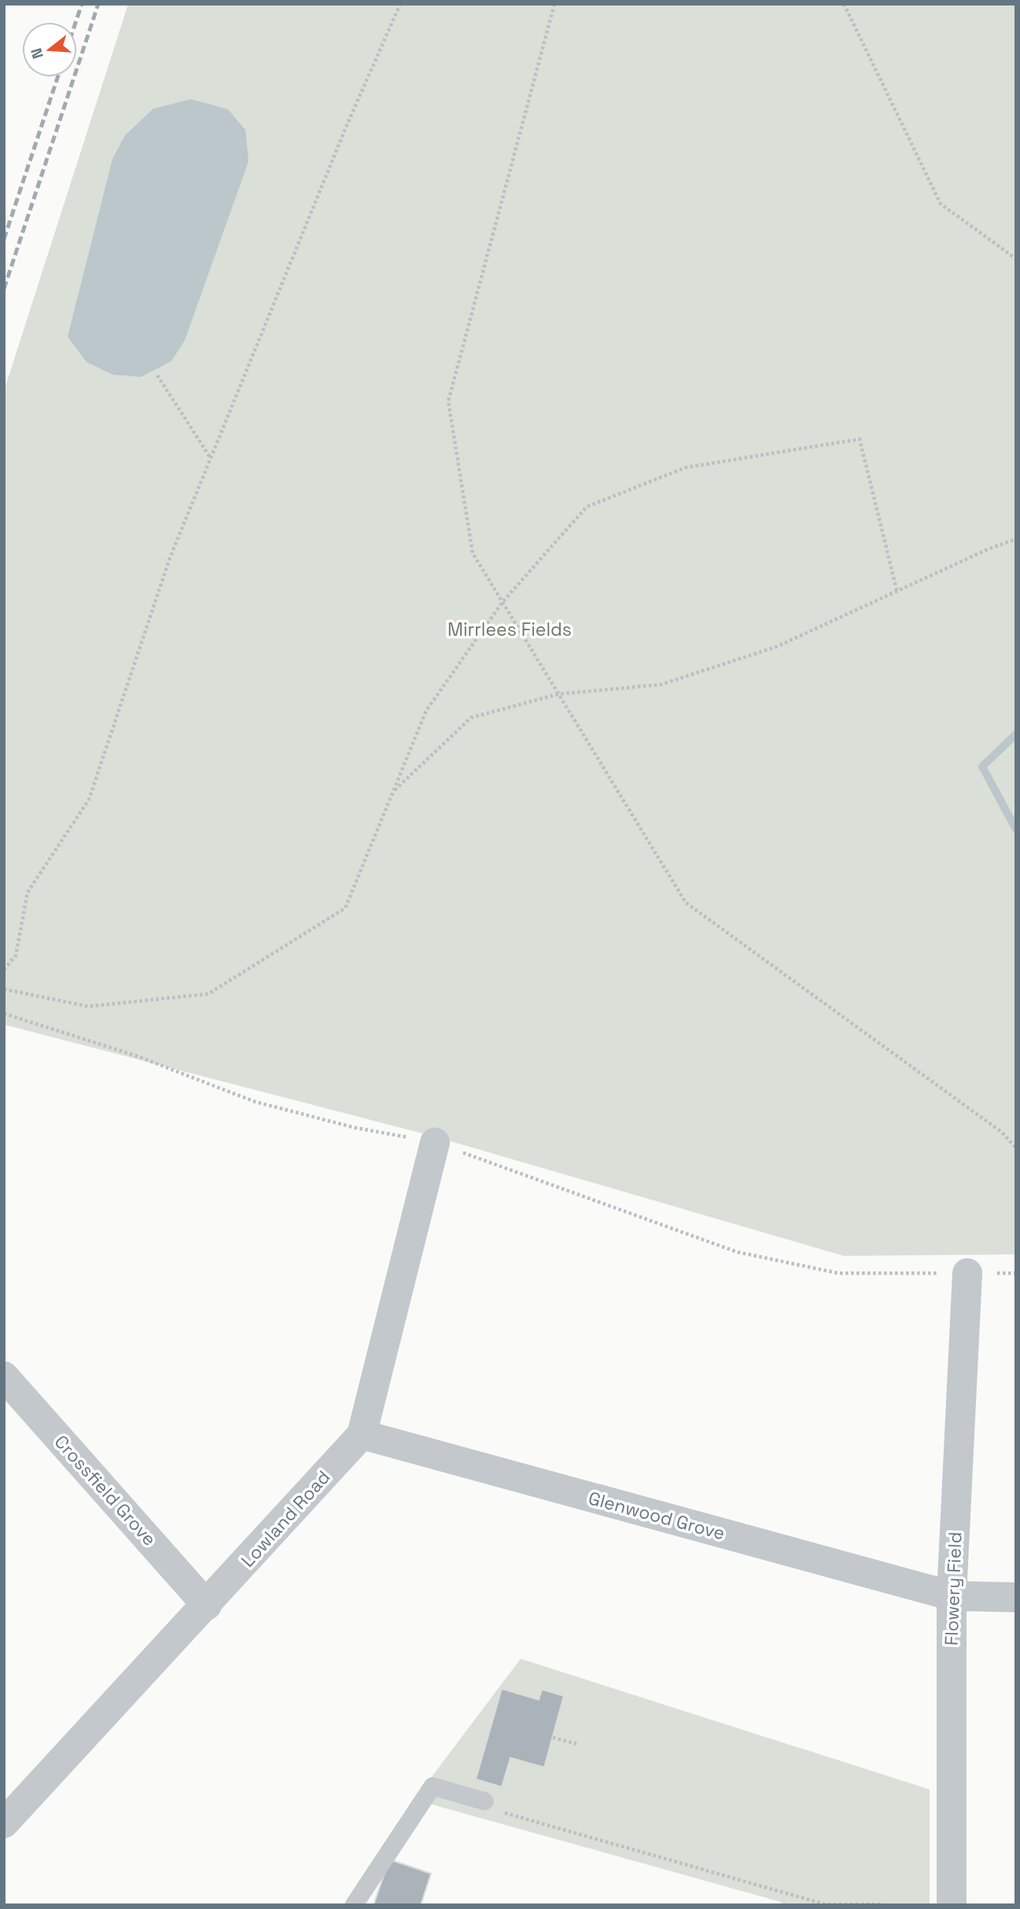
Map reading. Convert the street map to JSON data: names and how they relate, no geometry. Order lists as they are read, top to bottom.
{
  "streets": {
    "street": [
      "Crossfield Grove",
      "Glenwood Grove",
      "Lowland Road",
      "Flowery Field"
    ]
  },
  "crossings": [
    ["Crossfield Grove", "Lowland Road"],
    ["Glenwood Grove", "Lowland Road"],
    ["Glenwood Grove", "Flowery Field"]
  ],
  "parks": ["Mirrlees Fields"],
  "north": "left"
}
